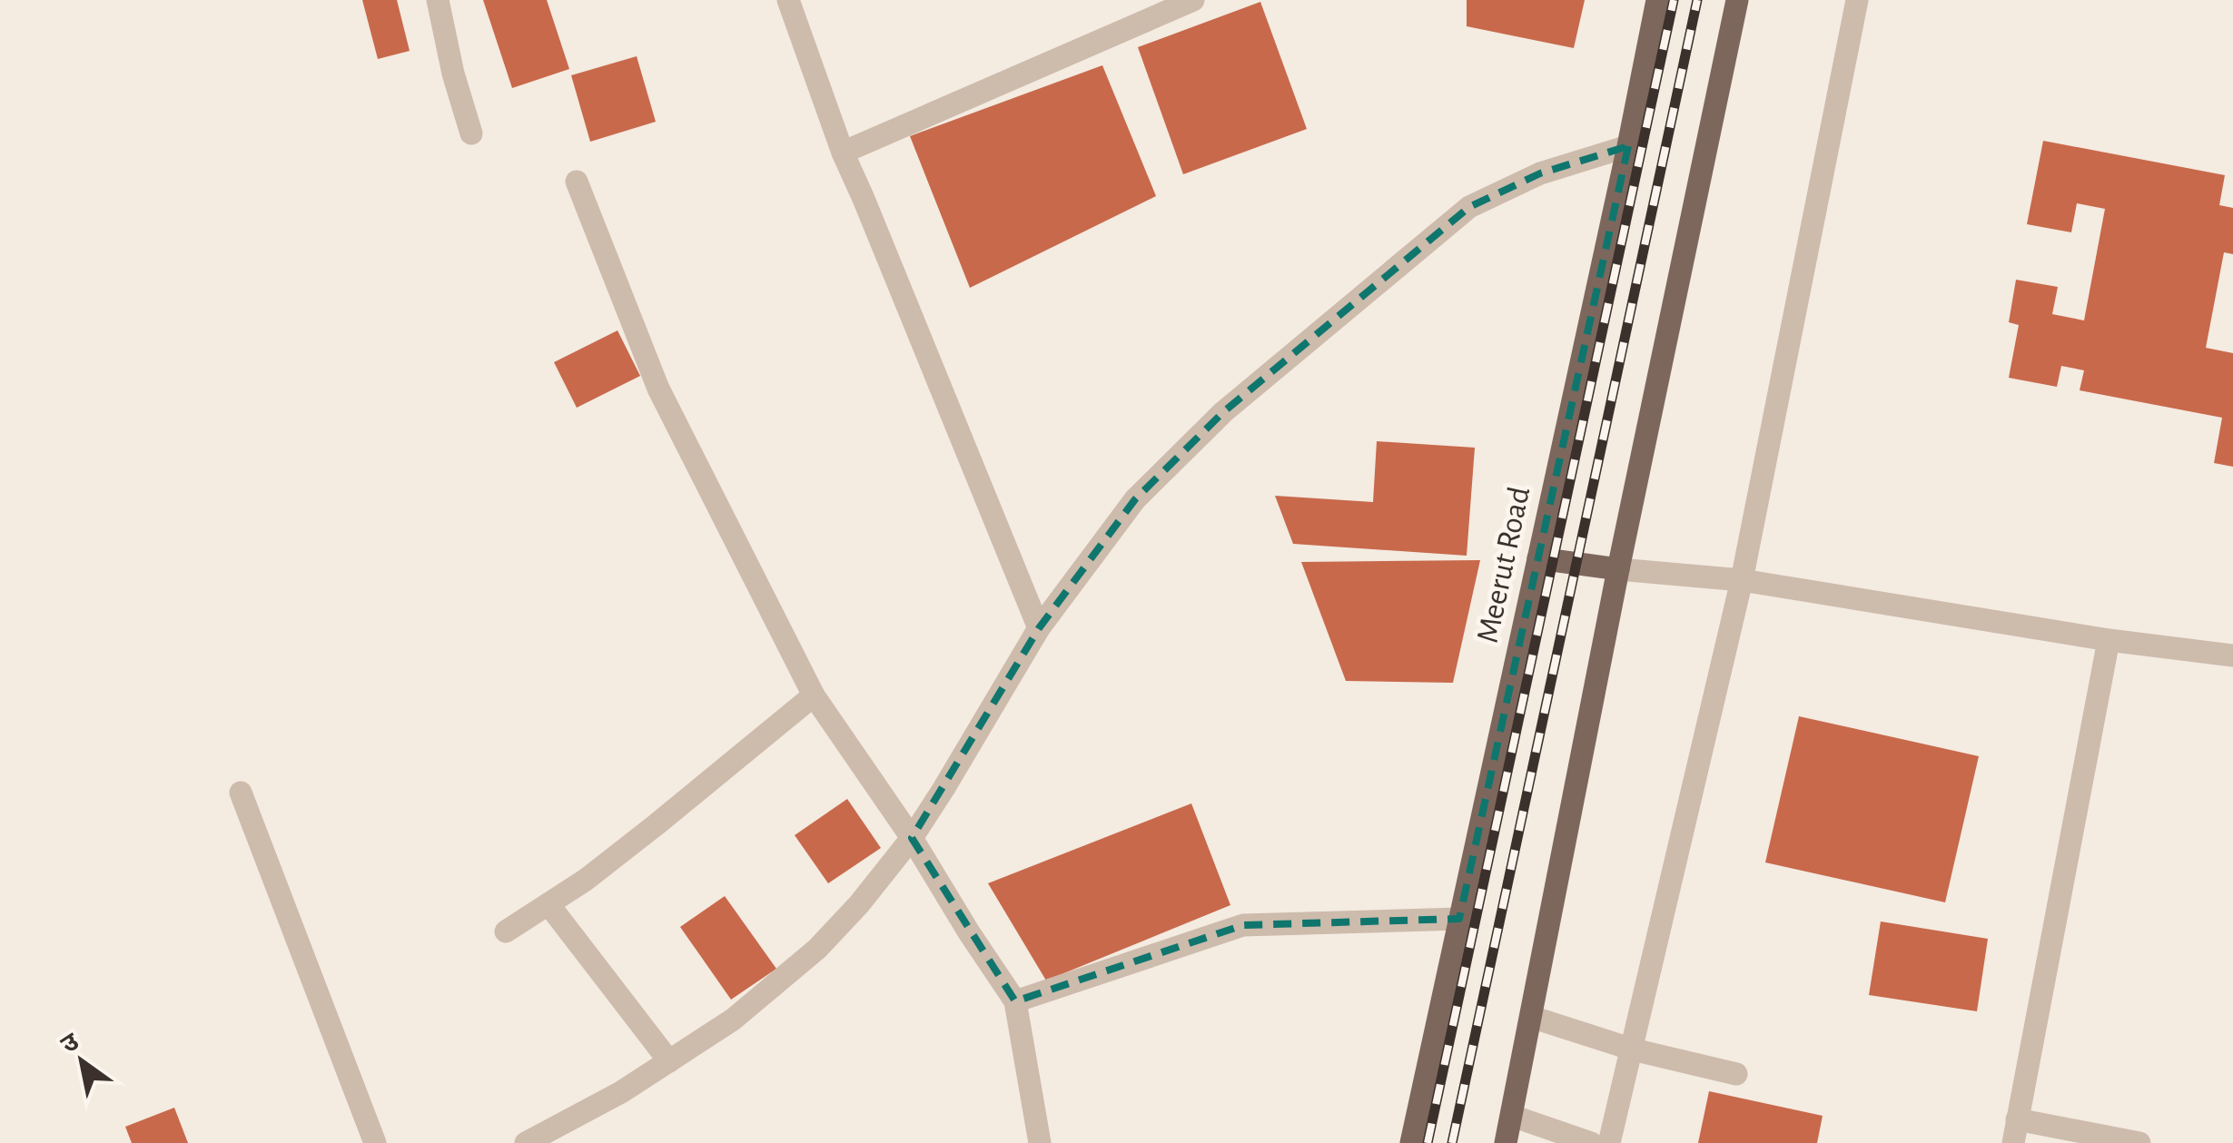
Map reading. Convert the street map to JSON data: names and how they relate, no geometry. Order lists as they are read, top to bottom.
{
  "streets": {
    "main road": ["Meerut Road"]
  },
  "north": "top left"
}
